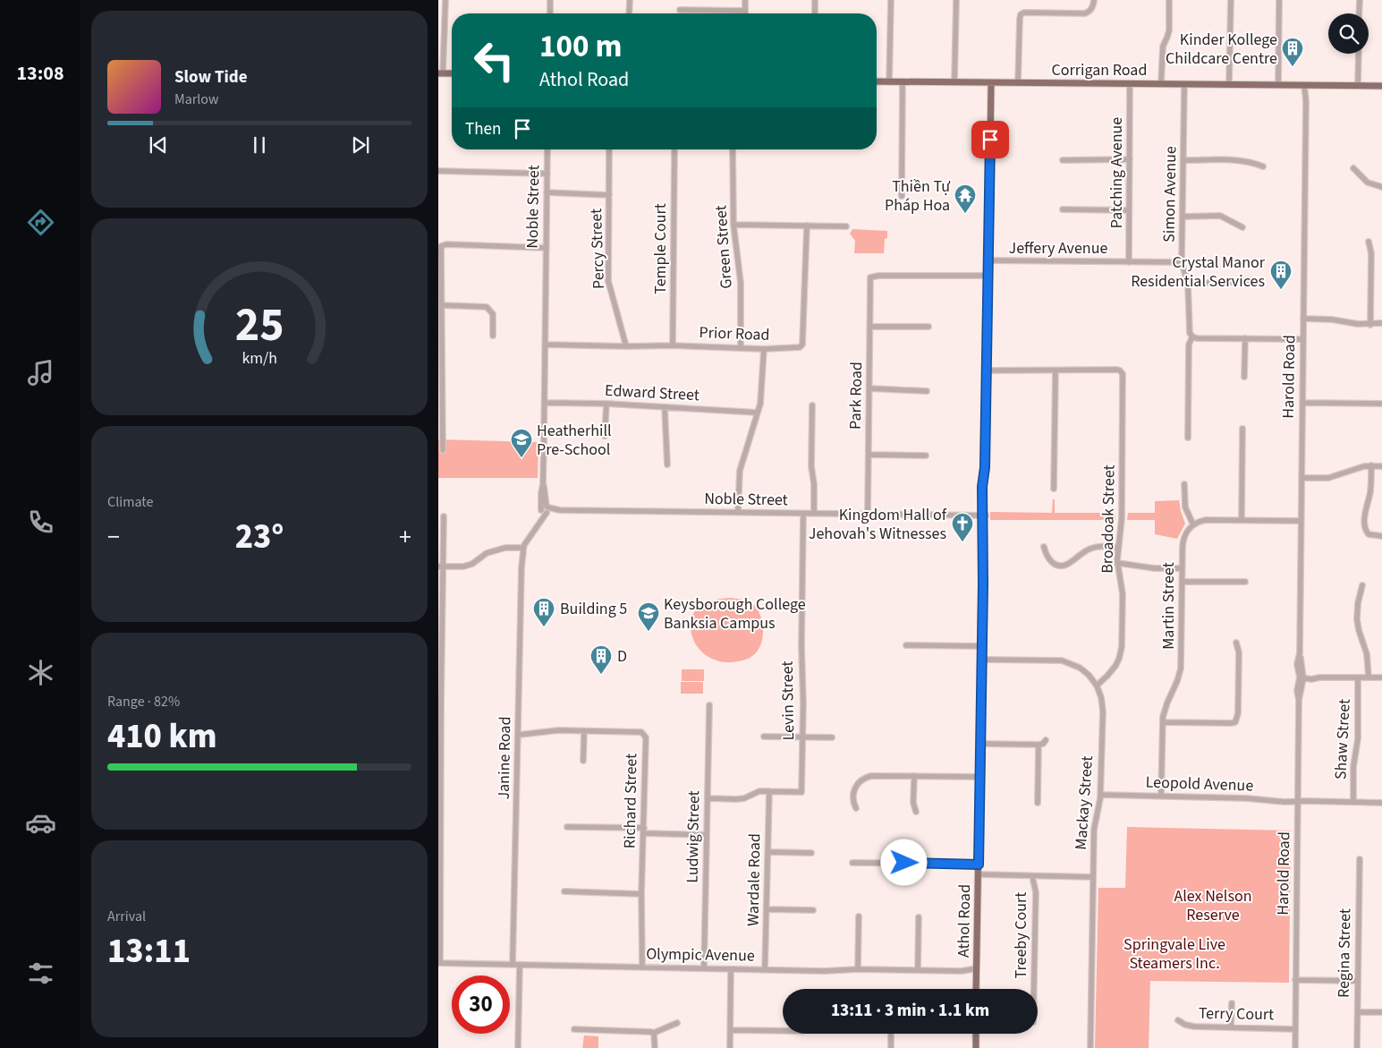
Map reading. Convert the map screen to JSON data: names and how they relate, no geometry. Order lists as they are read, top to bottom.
{
  "streets": {
    "main road": ["Corrigan Road", "Athol Road"],
    "street": [
      "Patching Avenue",
      "Simon Avenue",
      "Noble Street",
      "Green Street",
      "Jeffery Avenue",
      "Percy Street",
      "Temple Court",
      "Prior Road",
      "Harold Road",
      "Edward Street",
      "Park Road",
      "Broadoak Street",
      "Martin Street",
      "Levin Street",
      "Shaw Street",
      "Janine Road",
      "Leopold Avenue",
      "Richard Street",
      "Mackay Street",
      "Ludwig Street",
      "Wardale Road",
      "Treeby Court",
      "Regina Street",
      "Olympic Avenue",
      "Terry Court"
    ]
  },
  "crossings": [
    ["Corrigan Road", "Patching Avenue"],
    ["Corrigan Road", "Simon Avenue"],
    ["Corrigan Road", "Harold Road"],
    ["Corrigan Road", "Athol Road"],
    ["Patching Avenue", "Jeffery Avenue"],
    ["Simon Avenue", "Jeffery Avenue"],
    ["Noble Street", "Prior Road"],
    ["Noble Street", "Edward Street"],
    ["Noble Street", "Park Road"],
    ["Noble Street", "Levin Street"],
    ["Noble Street", "Athol Road"],
    ["Green Street", "Prior Road"],
    ["Jeffery Avenue", "Athol Road"],
    ["Percy Street", "Prior Road"],
    ["Temple Court", "Prior Road"],
    ["Harold Road", "Leopold Avenue"],
    ["Harold Road", "Terry Court"],
    ["Park Road", "Athol Road"],
    ["Broadoak Street", "Mackay Street"],
    ["Martin Street", "Leopold Avenue"],
    ["Levin Street", "Ludwig Street"],
    ["Levin Street", "Wardale Road"],
    ["Shaw Street", "Leopold Avenue"],
    ["Janine Road", "Richard Street"],
    ["Janine Road", "Olympic Avenue"],
    ["Leopold Avenue", "Mackay Street"],
    ["Richard Street", "Olympic Avenue"],
    ["Mackay Street", "Athol Road"],
    ["Ludwig Street", "Olympic Avenue"],
    ["Wardale Road", "Olympic Avenue"],
    ["Athol Road", "Olympic Avenue"]
  ],
  "parks": ["Alex Nelson Reserve", "Springvale Live Steamers Inc."],
  "places": {
    "building": [
      "Kinder Kollege Childcare Centre",
      "Crystal Manor Residential Services",
      "Building 5",
      "D"
    ],
    "temple": ["Thiền Tự Pháp Hoa"],
    "school or university": ["Heatherhill Pre-School", "Keysborough College Banksia Campus"],
    "church": ["Kingdom Hall of Jehovah's Witnesses"]
  },
  "page": {
    "tabs": "13:08",
    "turn": ["100 m", "Athol Road"],
    "song": ["Slow Tide", "Marlow"],
    "then": "Then",
    "tile": [
      "Climate",
      ["Range · 82%", "410 km"],
      ["Arrival", "13:11"]
    ],
    "heat": ["−", "23°", "+"],
    "limit": "30",
    "trip": "13:11 · 3 min · 1.1 km",
    "gauge": ["25", "km/h"]
  }
}
